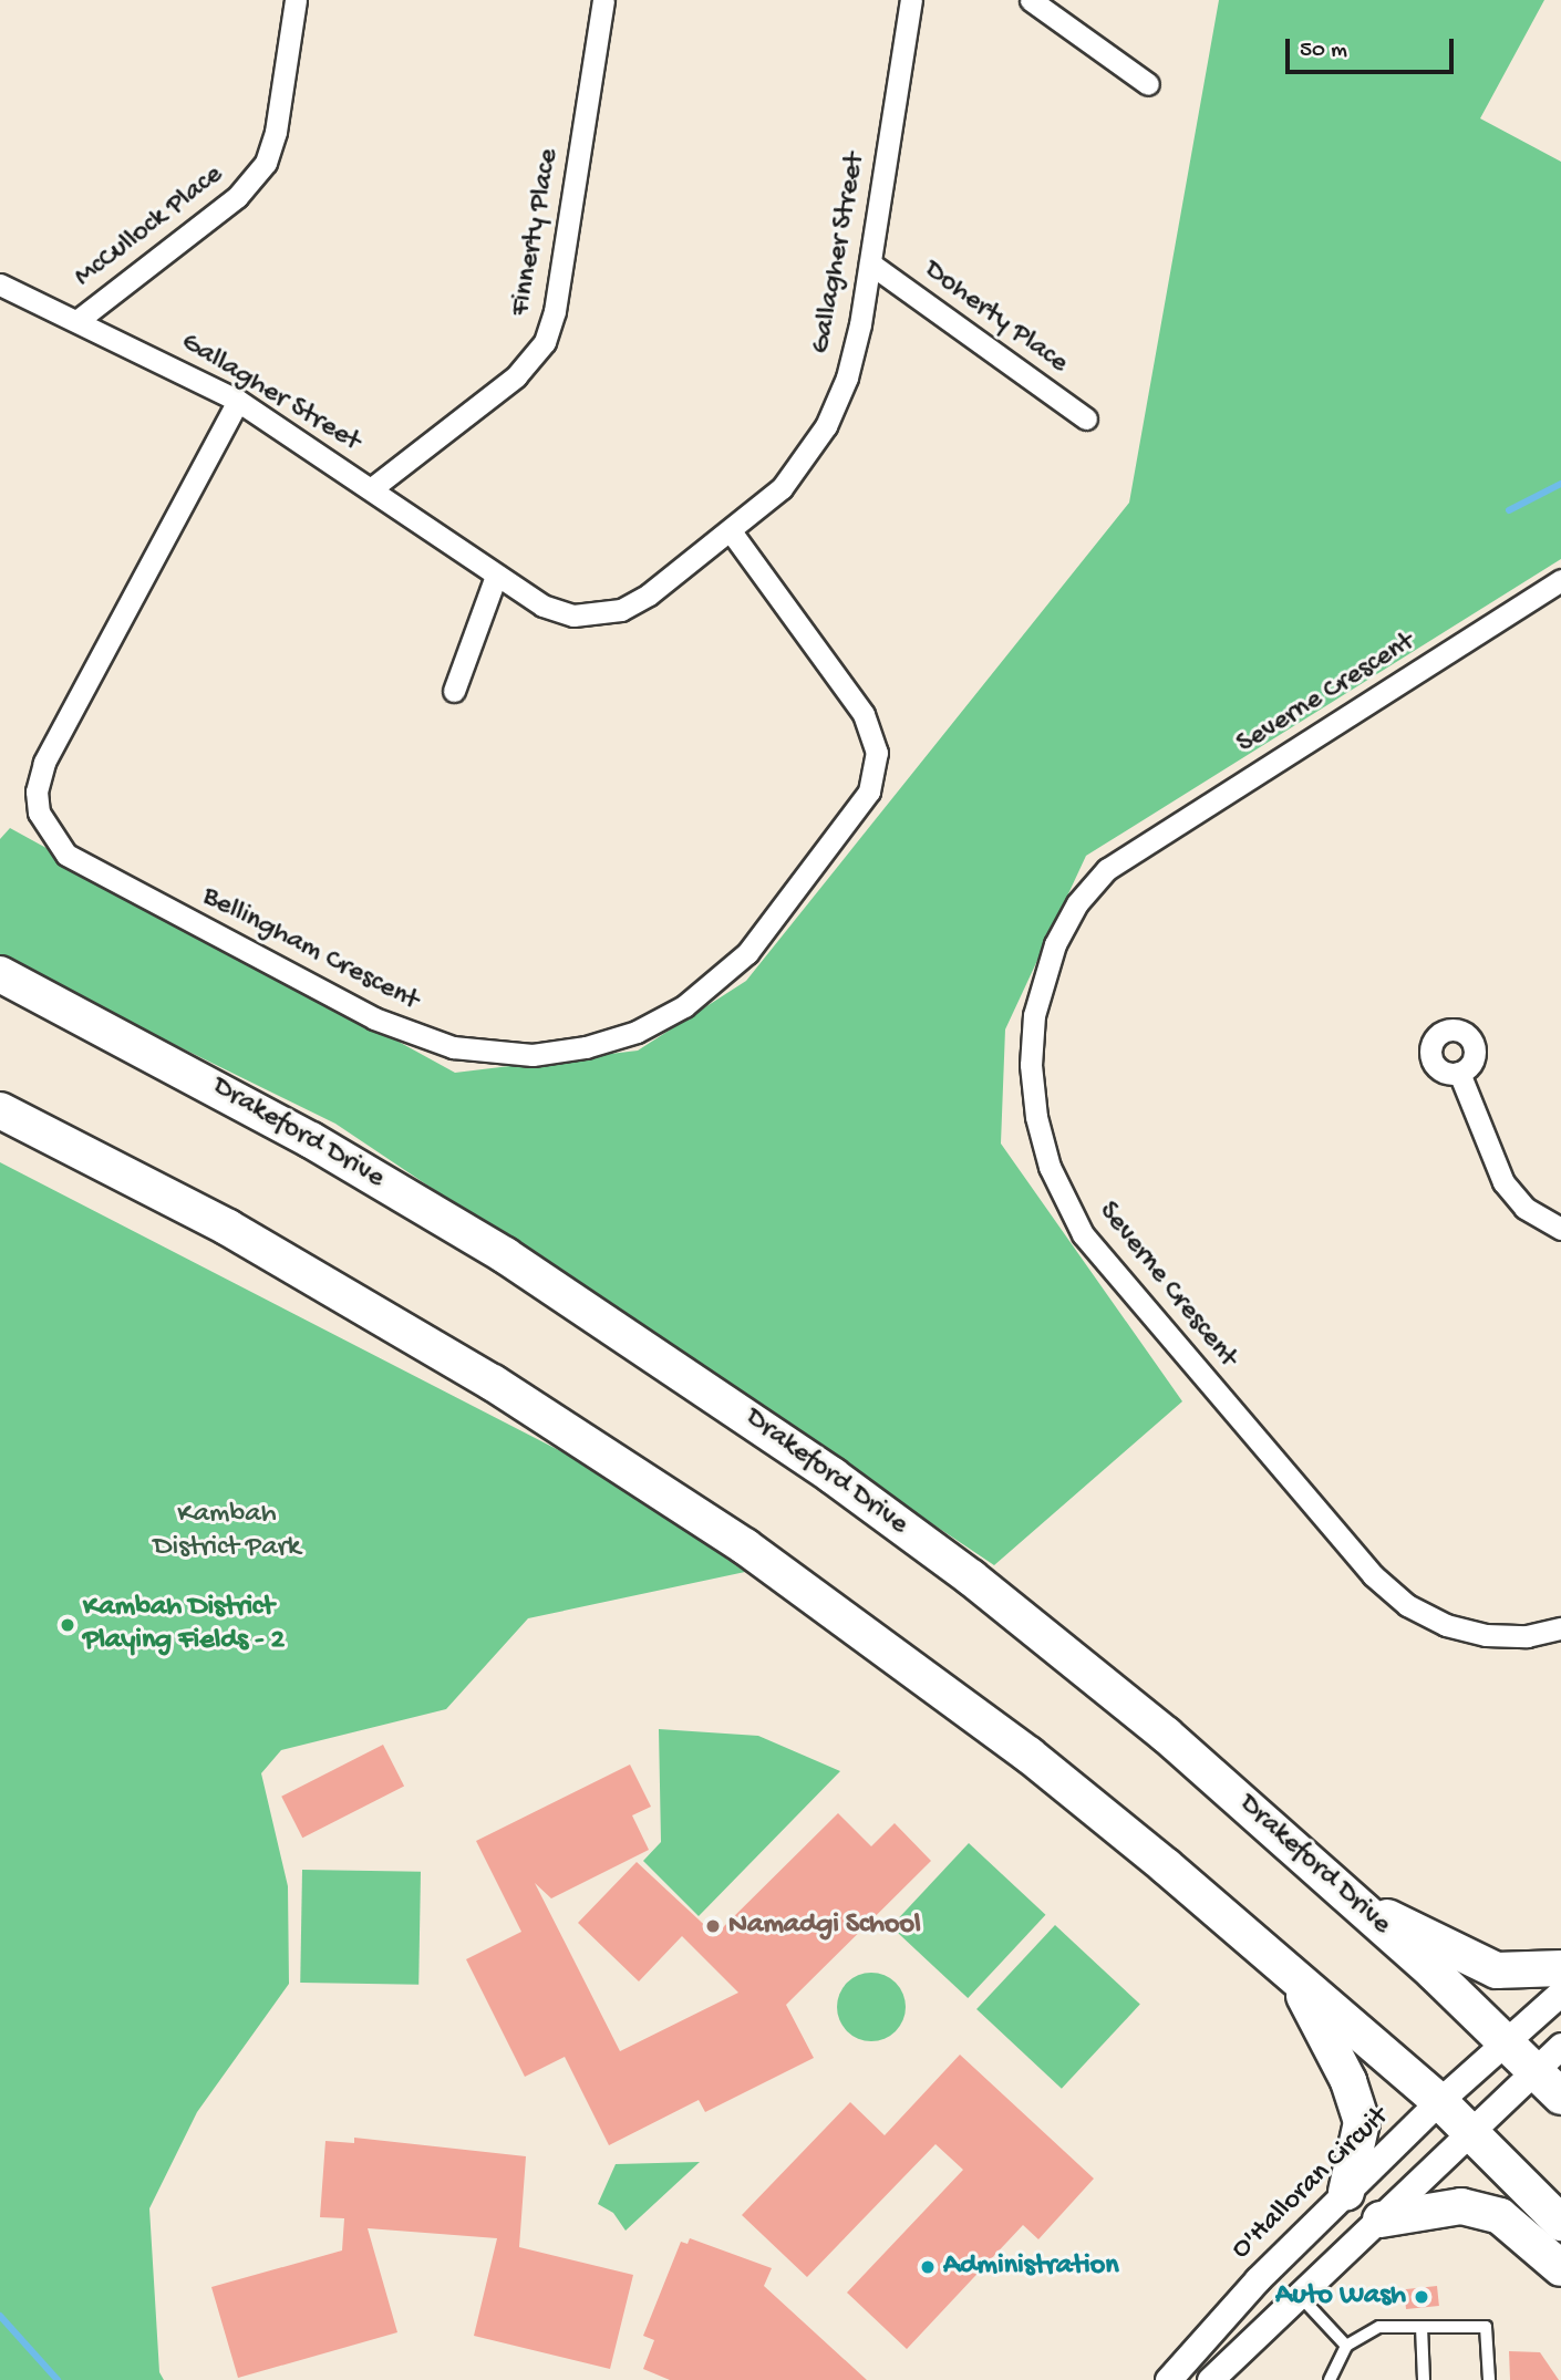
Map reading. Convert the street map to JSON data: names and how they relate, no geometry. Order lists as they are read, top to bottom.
{
  "streets": {
    "highway": ["Drakeford Drive"],
    "street": [
      "McCullock Place",
      "Finnerty Place",
      "Gallagher Street",
      "Doherty Place",
      "Severne Crescent",
      "Bellingham Crescent",
      "O'Halloran Circuit"
    ]
  },
  "crossings": [
    ["McCullock Place", "Gallagher Street"],
    ["Finnerty Place", "Gallagher Street"],
    ["Gallagher Street", "Doherty Place"],
    ["Gallagher Street", "Bellingham Crescent"],
    ["Drakeford Drive", "O'Halloran Circuit"]
  ],
  "parks": ["Kambah District Park"],
  "places": [
    "Kambah District Playing Fields - 2",
    "Namadgi School",
    "Administration",
    "Auto Wash"
  ],
  "scale_bar": "50 m"
}
